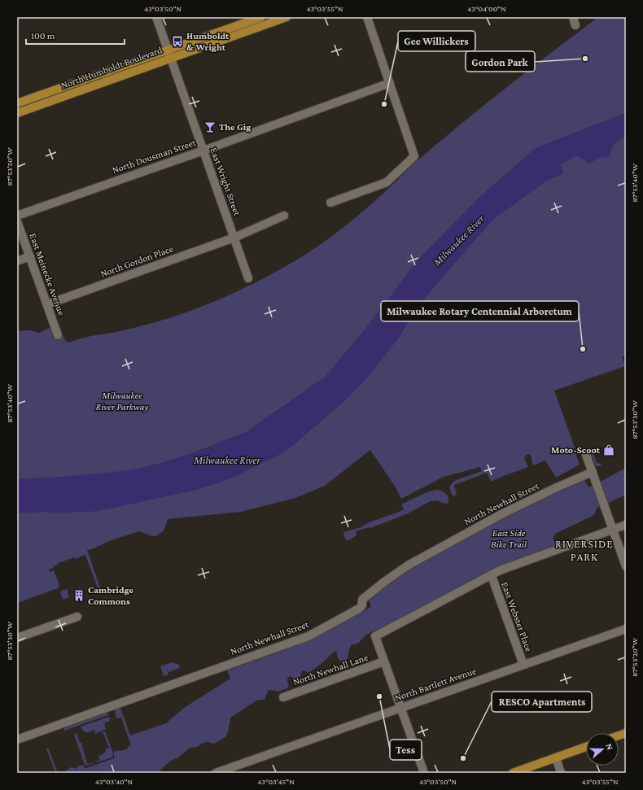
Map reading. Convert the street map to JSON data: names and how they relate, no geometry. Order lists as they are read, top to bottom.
{
  "streets": {
    "main road": ["North Humboldt Boulevard"],
    "street": [
      "North Dousman Street",
      "East Wright Street",
      "North Gordon Place",
      "East Meinecke Avenue",
      "North Newhall Street",
      "East Webster Place",
      "North Newhall Lane",
      "North Bartlett Avenue"
    ]
  },
  "crossings": [
    ["North Humboldt Boulevard", "East Wright Street"],
    ["North Dousman Street", "East Wright Street"],
    ["East Wright Street", "North Gordon Place"],
    ["North Gordon Place", "East Meinecke Avenue"],
    ["East Webster Place", "North Bartlett Avenue"]
  ],
  "districts": ["RIVERSIDE PARK"],
  "water": ["Milwaukee River"],
  "parks": ["Milwaukee River Parkway", "East Side Bike Trail"],
  "places": {
    "bus stop": ["Humboldt & Wright"],
    "other": [
      "Gordon Park",
      "Gee Willickers",
      "Milwaukee Rotary Centennial Arboretum",
      "Tess",
      "RESCO Apartments"
    ],
    "bar": ["The Gig"],
    "shop": ["Moto-Scoot"],
    "building": ["Cambridge Commons"]
  },
  "scale_bar": "100 m",
  "north": "right",
  "coordinates": [
    "43°03'50\"N",
    "43°03'55\"N",
    "43°04'00\"N",
    "87°53'50\"W",
    "87°53'40\"W",
    "87°53'30\"W",
    "87°53'20\"W",
    "43°03'40\"N",
    "43°03'45\"N"
  ]
}
